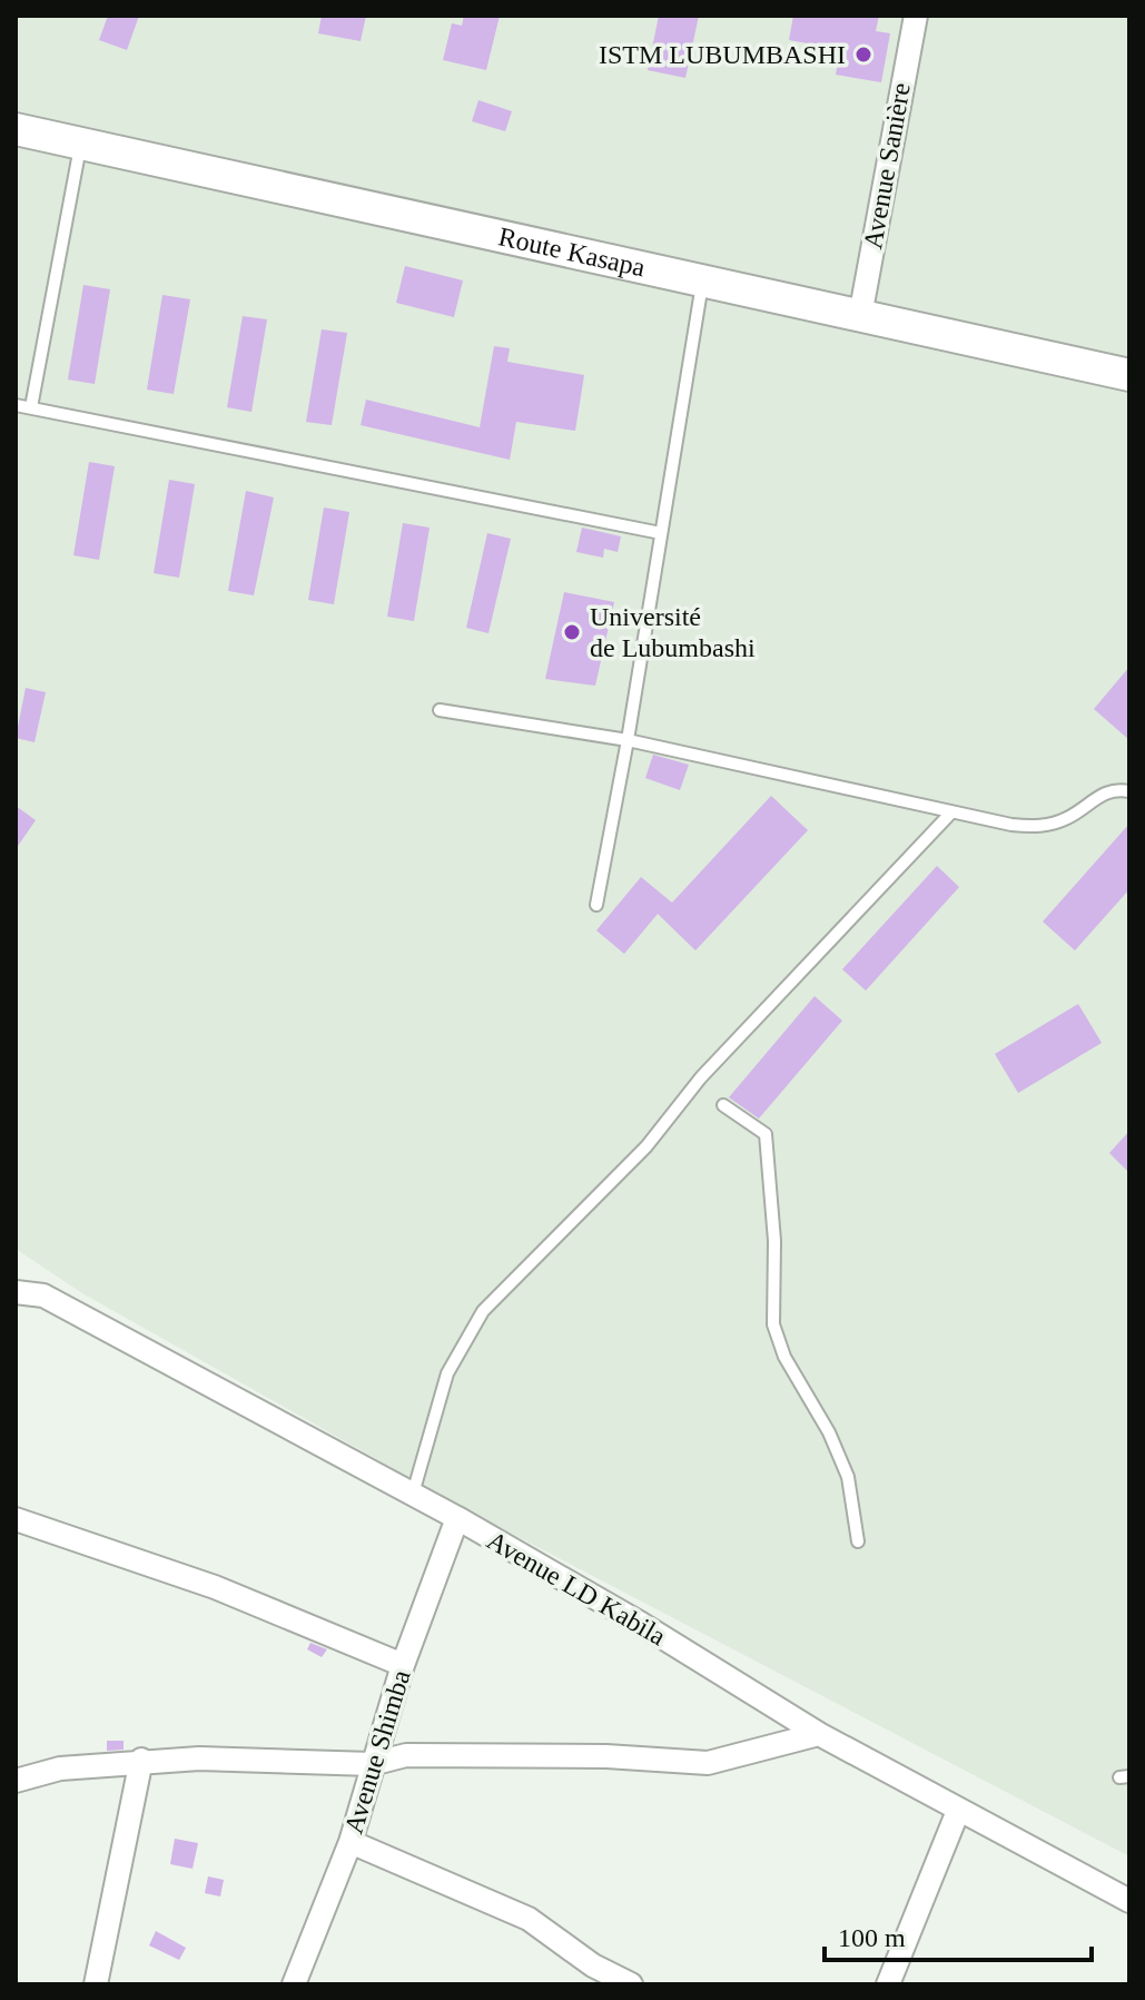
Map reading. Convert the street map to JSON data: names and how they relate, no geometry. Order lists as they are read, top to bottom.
{
  "streets": {
    "main road": ["Route Kasapa"],
    "street": ["Avenue Sanière", "Avenue LD Kabila", "Avenue Shimba"]
  },
  "crossings": [
    ["Avenue Sanière", "Route Kasapa"],
    ["Avenue LD Kabila", "Avenue Shimba"]
  ],
  "places": ["ISTM LUBUMBASHI", "Université de Lubumbashi"],
  "scale_bar": "100 m"
}
